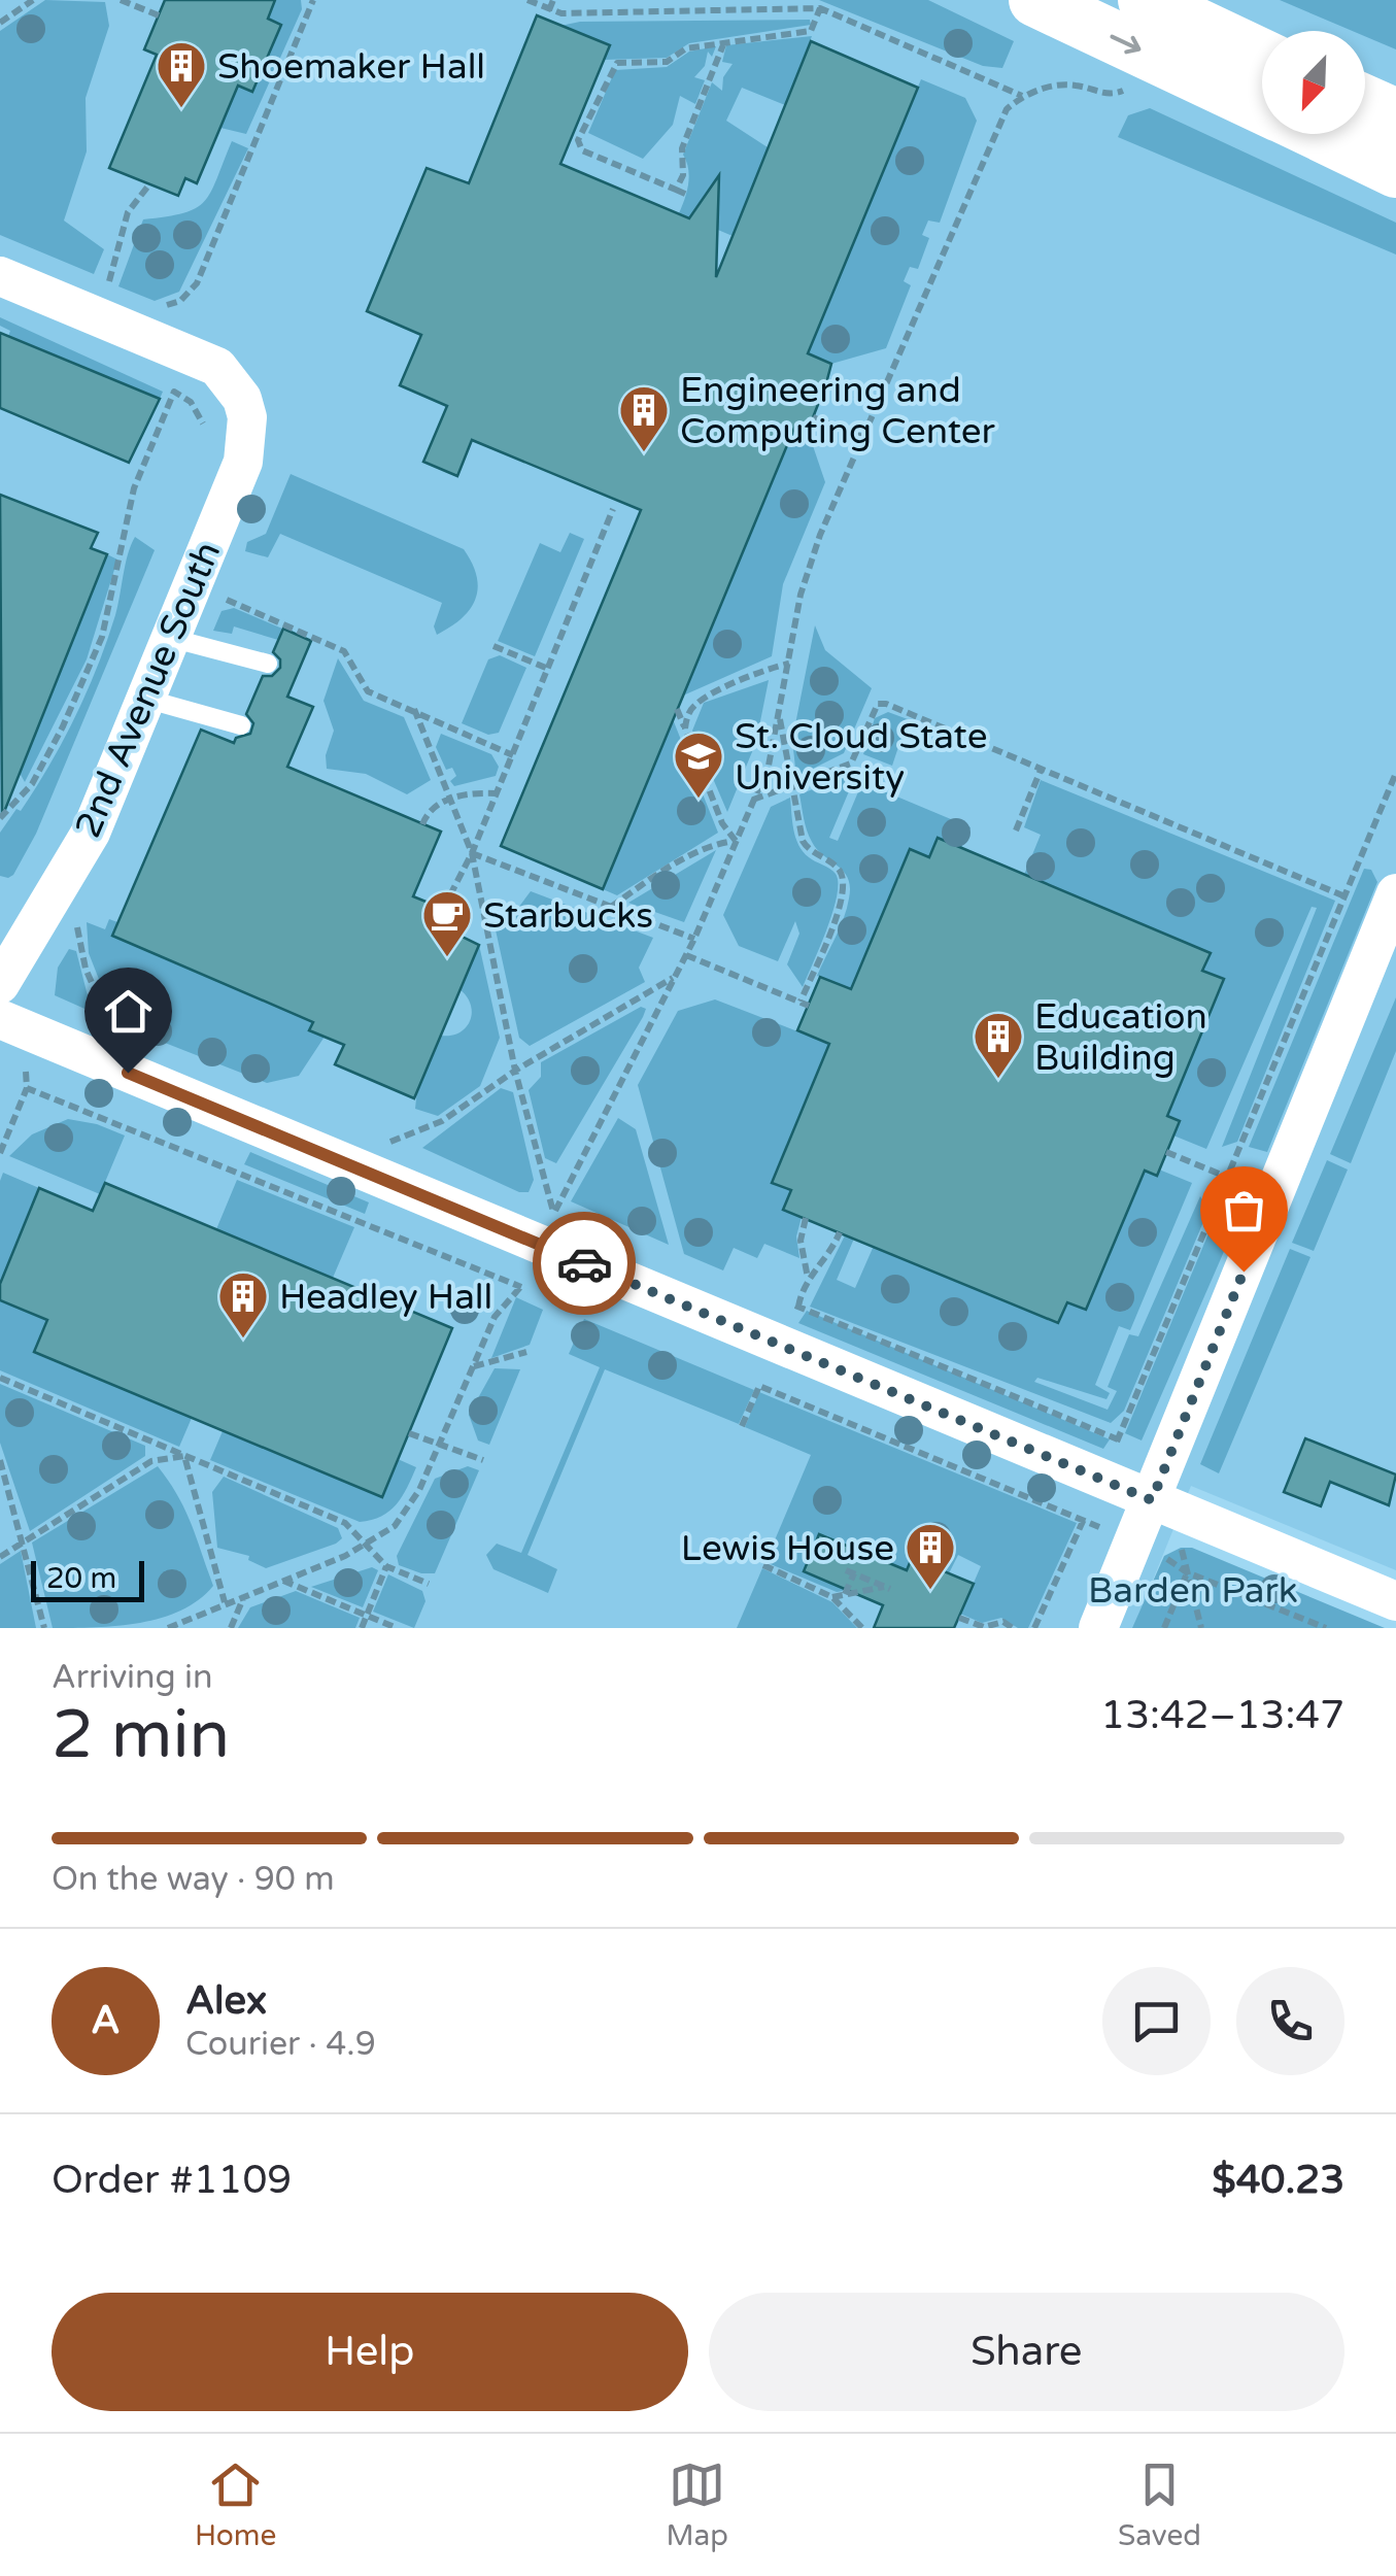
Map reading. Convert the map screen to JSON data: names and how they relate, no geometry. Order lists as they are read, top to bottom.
{
  "streets": {
    "street": ["2nd Avenue South"]
  },
  "parks": ["Barden Park"],
  "places": {
    "building": [
      "Shoemaker Hall",
      "Engineering and Computing Center",
      "Education Building",
      "Headley Hall",
      "Lewis House"
    ],
    "school or university": ["St. Cloud State University"],
    "cafe": ["Starbucks"]
  },
  "scale_bar": "20 m",
  "north": "bottom left",
  "page": {
    "scale": "20 m",
    "heading": ["2 min", "Arriving in", "13:42–13:47"],
    "panel": [
      "Alex",
      "Courier · 4.9",
      "Order #1109",
      "$40.23"
    ],
    "bar": "On the way · 90 m",
    "round": "A",
    "buttons": ["Help", "Share"],
    "tabs": ["Home", "Map", "Saved"]
  }
}
